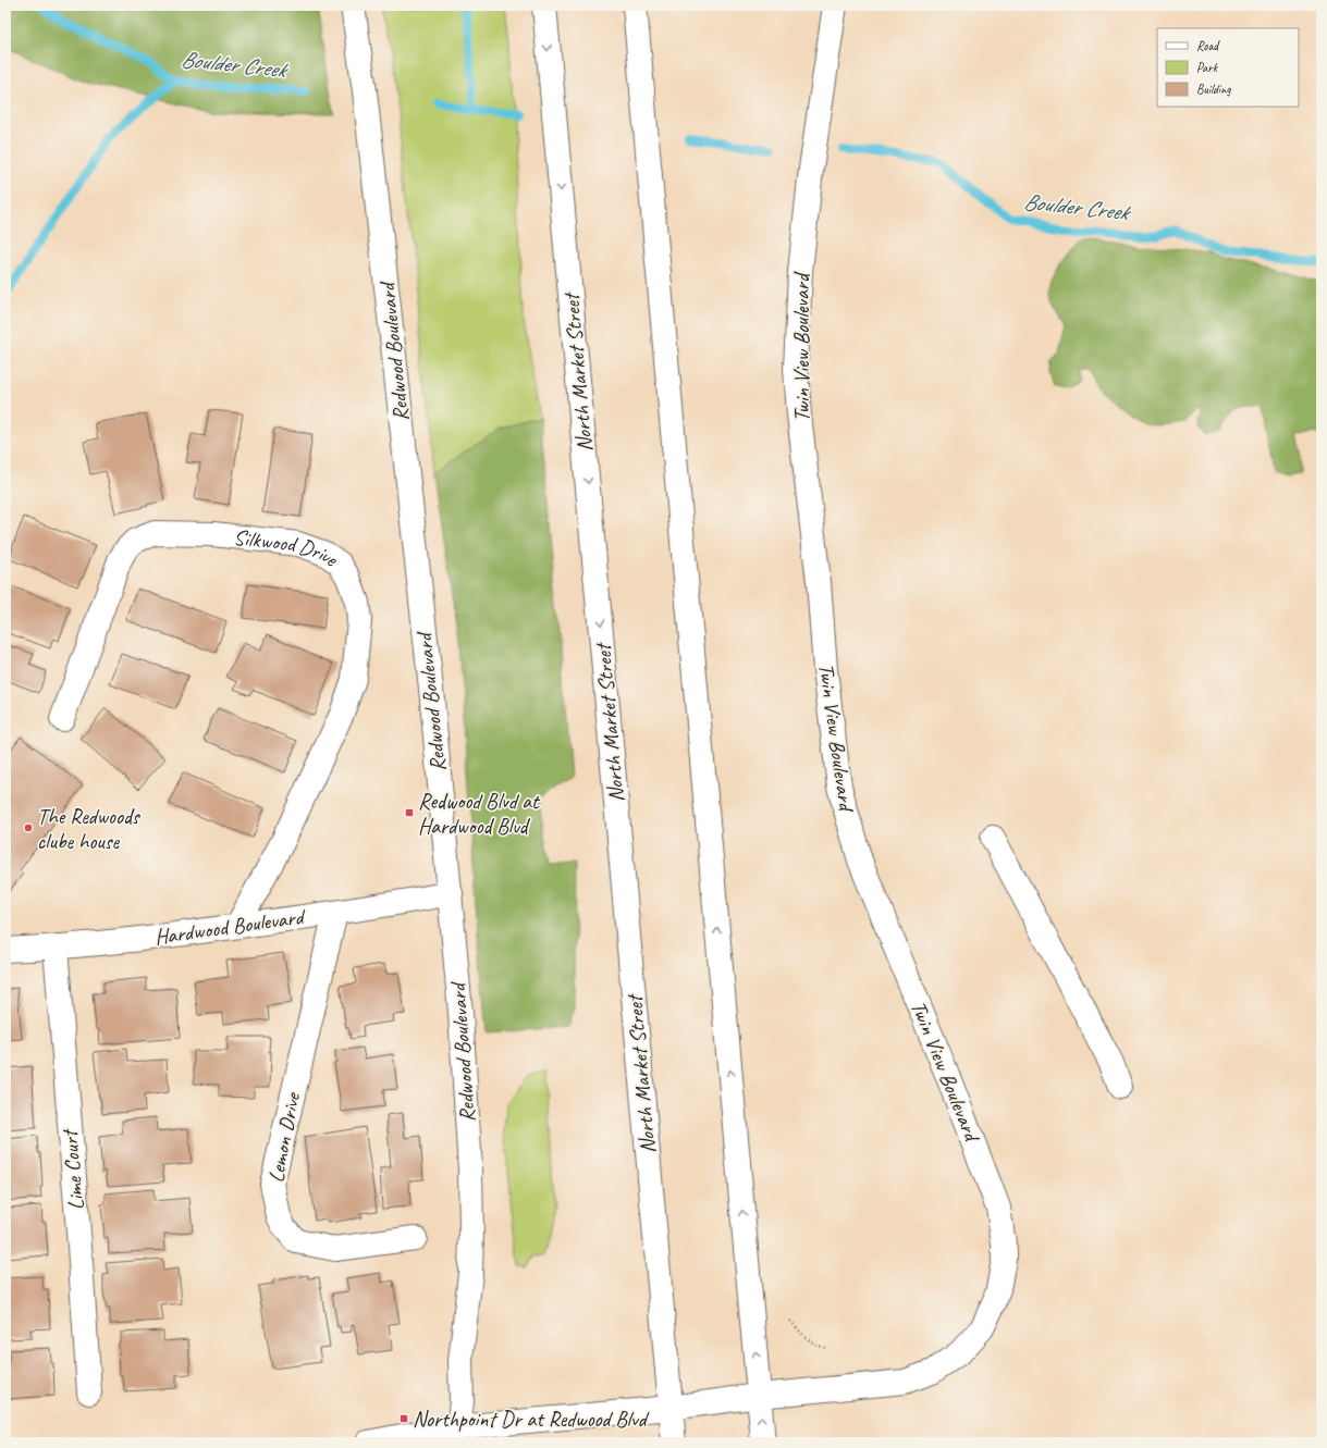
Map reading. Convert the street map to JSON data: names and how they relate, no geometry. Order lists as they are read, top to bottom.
{
  "streets": {
    "street": [
      "Twin View Boulevard",
      "Redwood Boulevard",
      "North Market Street",
      "Silkwood Drive",
      "Hardwood Boulevard",
      "Lemon Drive",
      "Lime Court"
    ]
  },
  "crossings": [
    ["Twin View Boulevard", "Redwood Boulevard"],
    ["Twin View Boulevard", "North Market Street"],
    ["Redwood Boulevard", "Hardwood Boulevard"],
    ["Silkwood Drive", "Hardwood Boulevard"],
    ["Hardwood Boulevard", "Lemon Drive"],
    ["Hardwood Boulevard", "Lime Court"]
  ],
  "water": ["Boulder Creek"],
  "places": {
    "transit": ["Redwood Blvd at Hardwood Blvd", "Northpoint Dr at Redwood Blvd"],
    "other": ["The Redwoods clube house"]
  },
  "legend": ["Road", "Park", "Building"]
}
